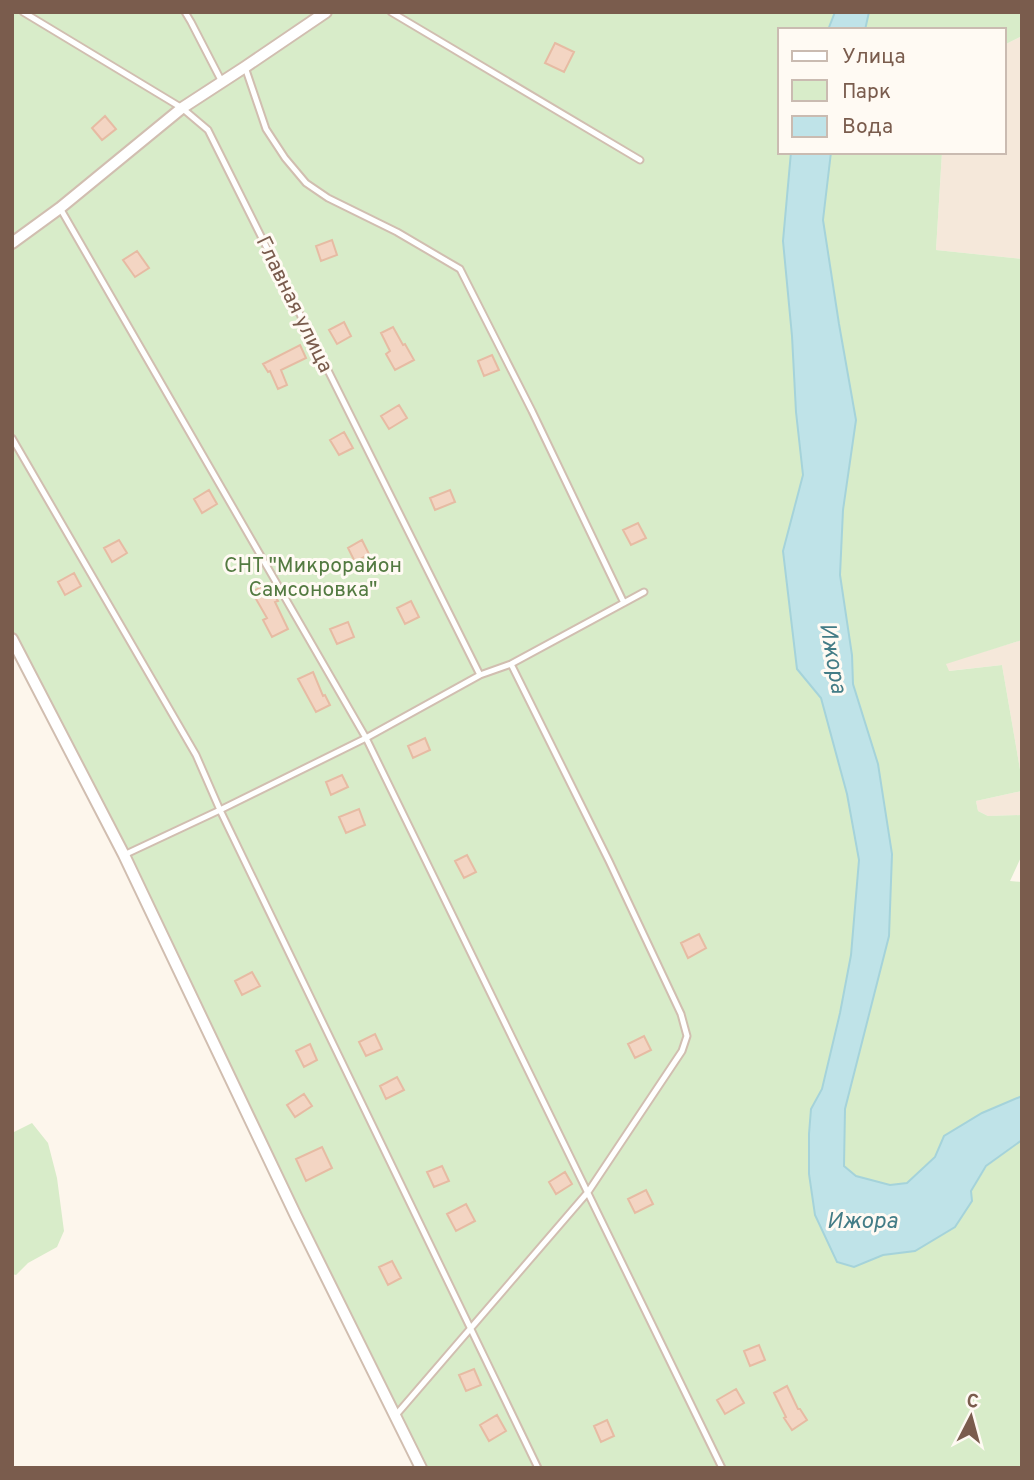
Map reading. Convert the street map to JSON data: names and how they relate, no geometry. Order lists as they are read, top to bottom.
{
  "streets": {
    "lane": ["Главная улица"]
  },
  "water": ["Ижора"],
  "parks": ["СНТ \"Микрорайон Самсоновка\""],
  "legend": ["Улица", "Парк", "Вода"],
  "north": "top"
}
